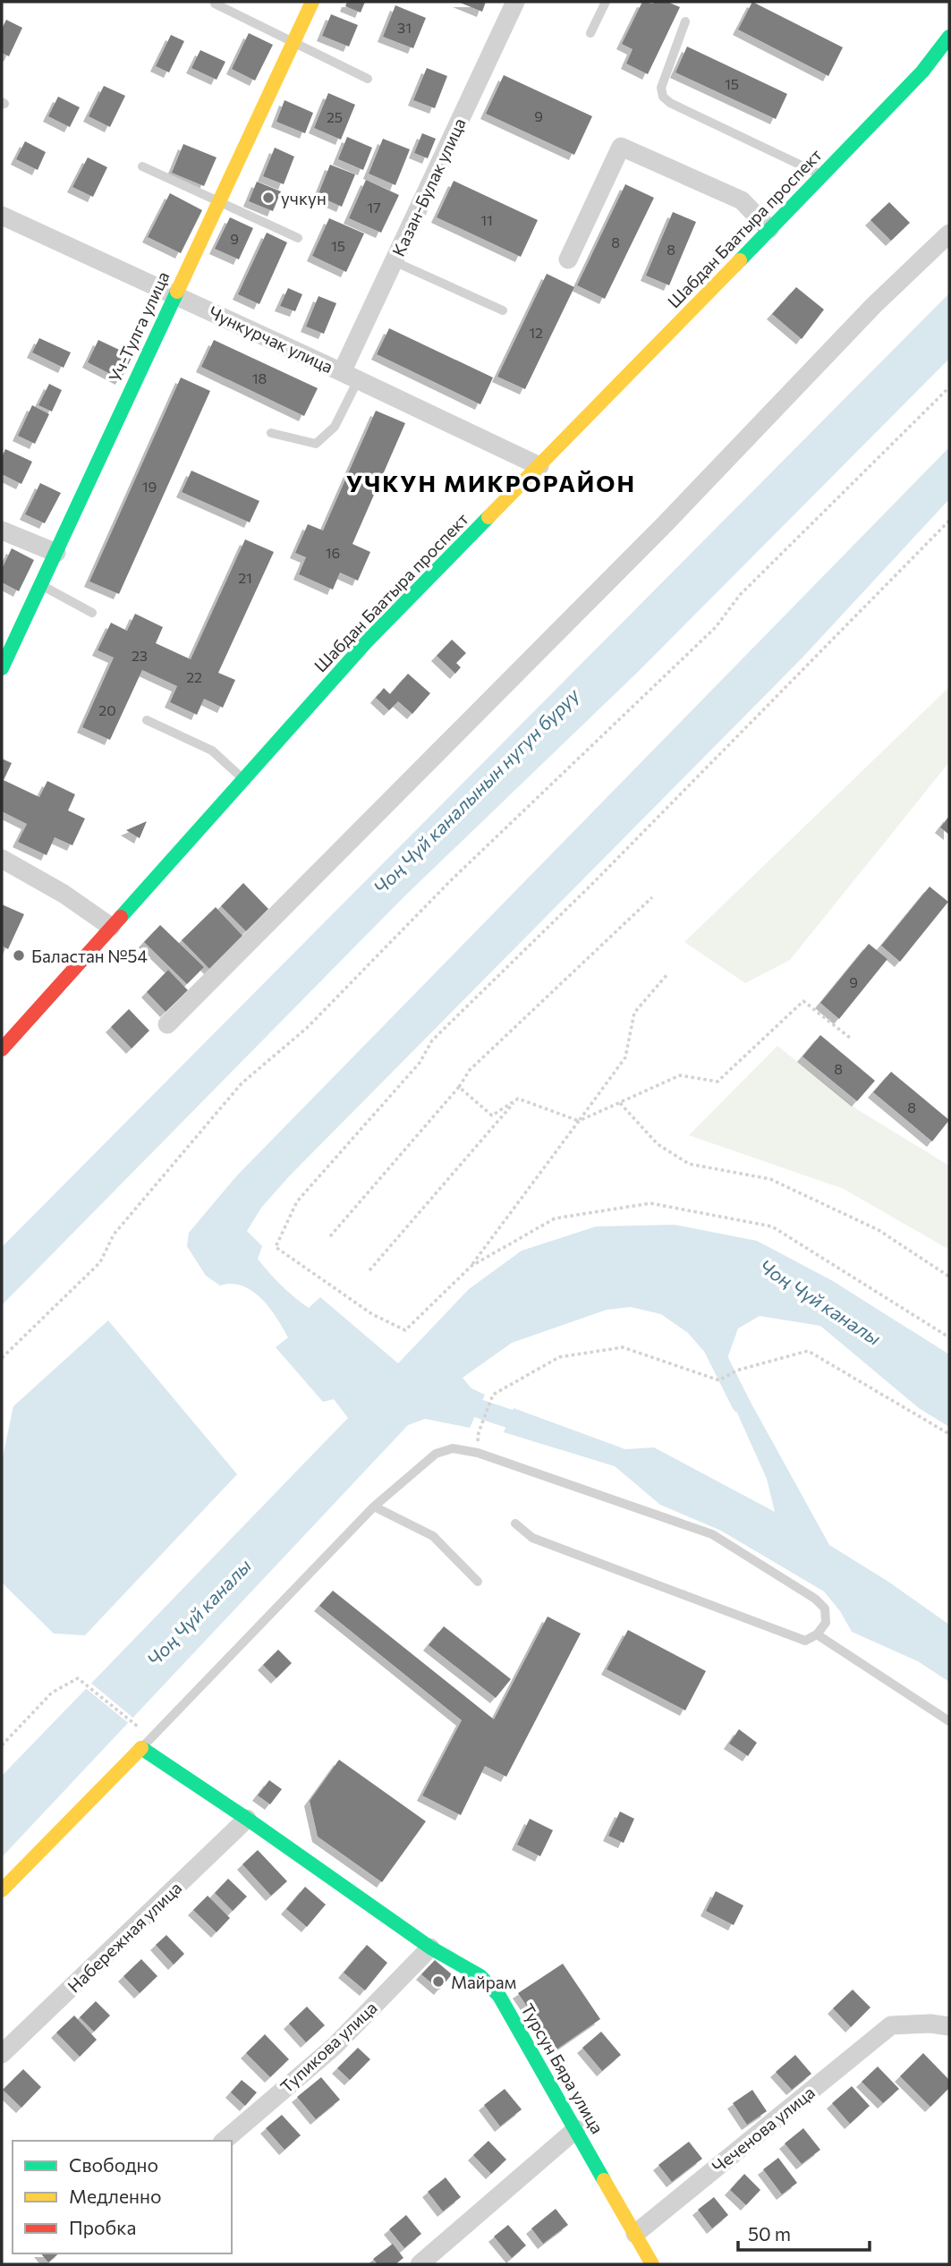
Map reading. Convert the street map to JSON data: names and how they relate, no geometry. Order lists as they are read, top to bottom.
{
  "streets": {
    "street": [
      "Казан-Булак улица",
      "Шабдан Баатыра проспект",
      "Уч-Тулга улица",
      "Чункурчак улица",
      "Набережная улица",
      "Тупикова улица",
      "Турсун Бяра улица",
      "Чеченова улица"
    ]
  },
  "crossings": [
    ["Казан-Булак улица", "Чункурчак улица"],
    ["Шабдан Баатыра проспект", "Чункурчак улица"],
    ["Уч-Тулга улица", "Чункурчак улица"],
    ["Набережная улица", "Турсун Бяра улица"],
    ["Тупикова улица", "Турсун Бяра улица"],
    ["Турсун Бяра улица", "Чеченова улица"]
  ],
  "districts": ["УЧКУН МИКРОРАЙОН"],
  "water": ["Чоң Чүй каналынын нугун буруу", "Чоң Чүй каналы"],
  "places": ["учкун", "Баластан №54", "Майрам"],
  "house_numbers": [
    "31",
    "15",
    "9",
    "25",
    "17",
    "11",
    "9",
    "8",
    "15",
    "8",
    "12",
    "18",
    "19",
    "16",
    "21",
    "23",
    "22",
    "20",
    "9",
    "8",
    "8"
  ],
  "legend": ["Свободно", "Медленно", "Пробка"],
  "scale_bar": "50 m"
}
